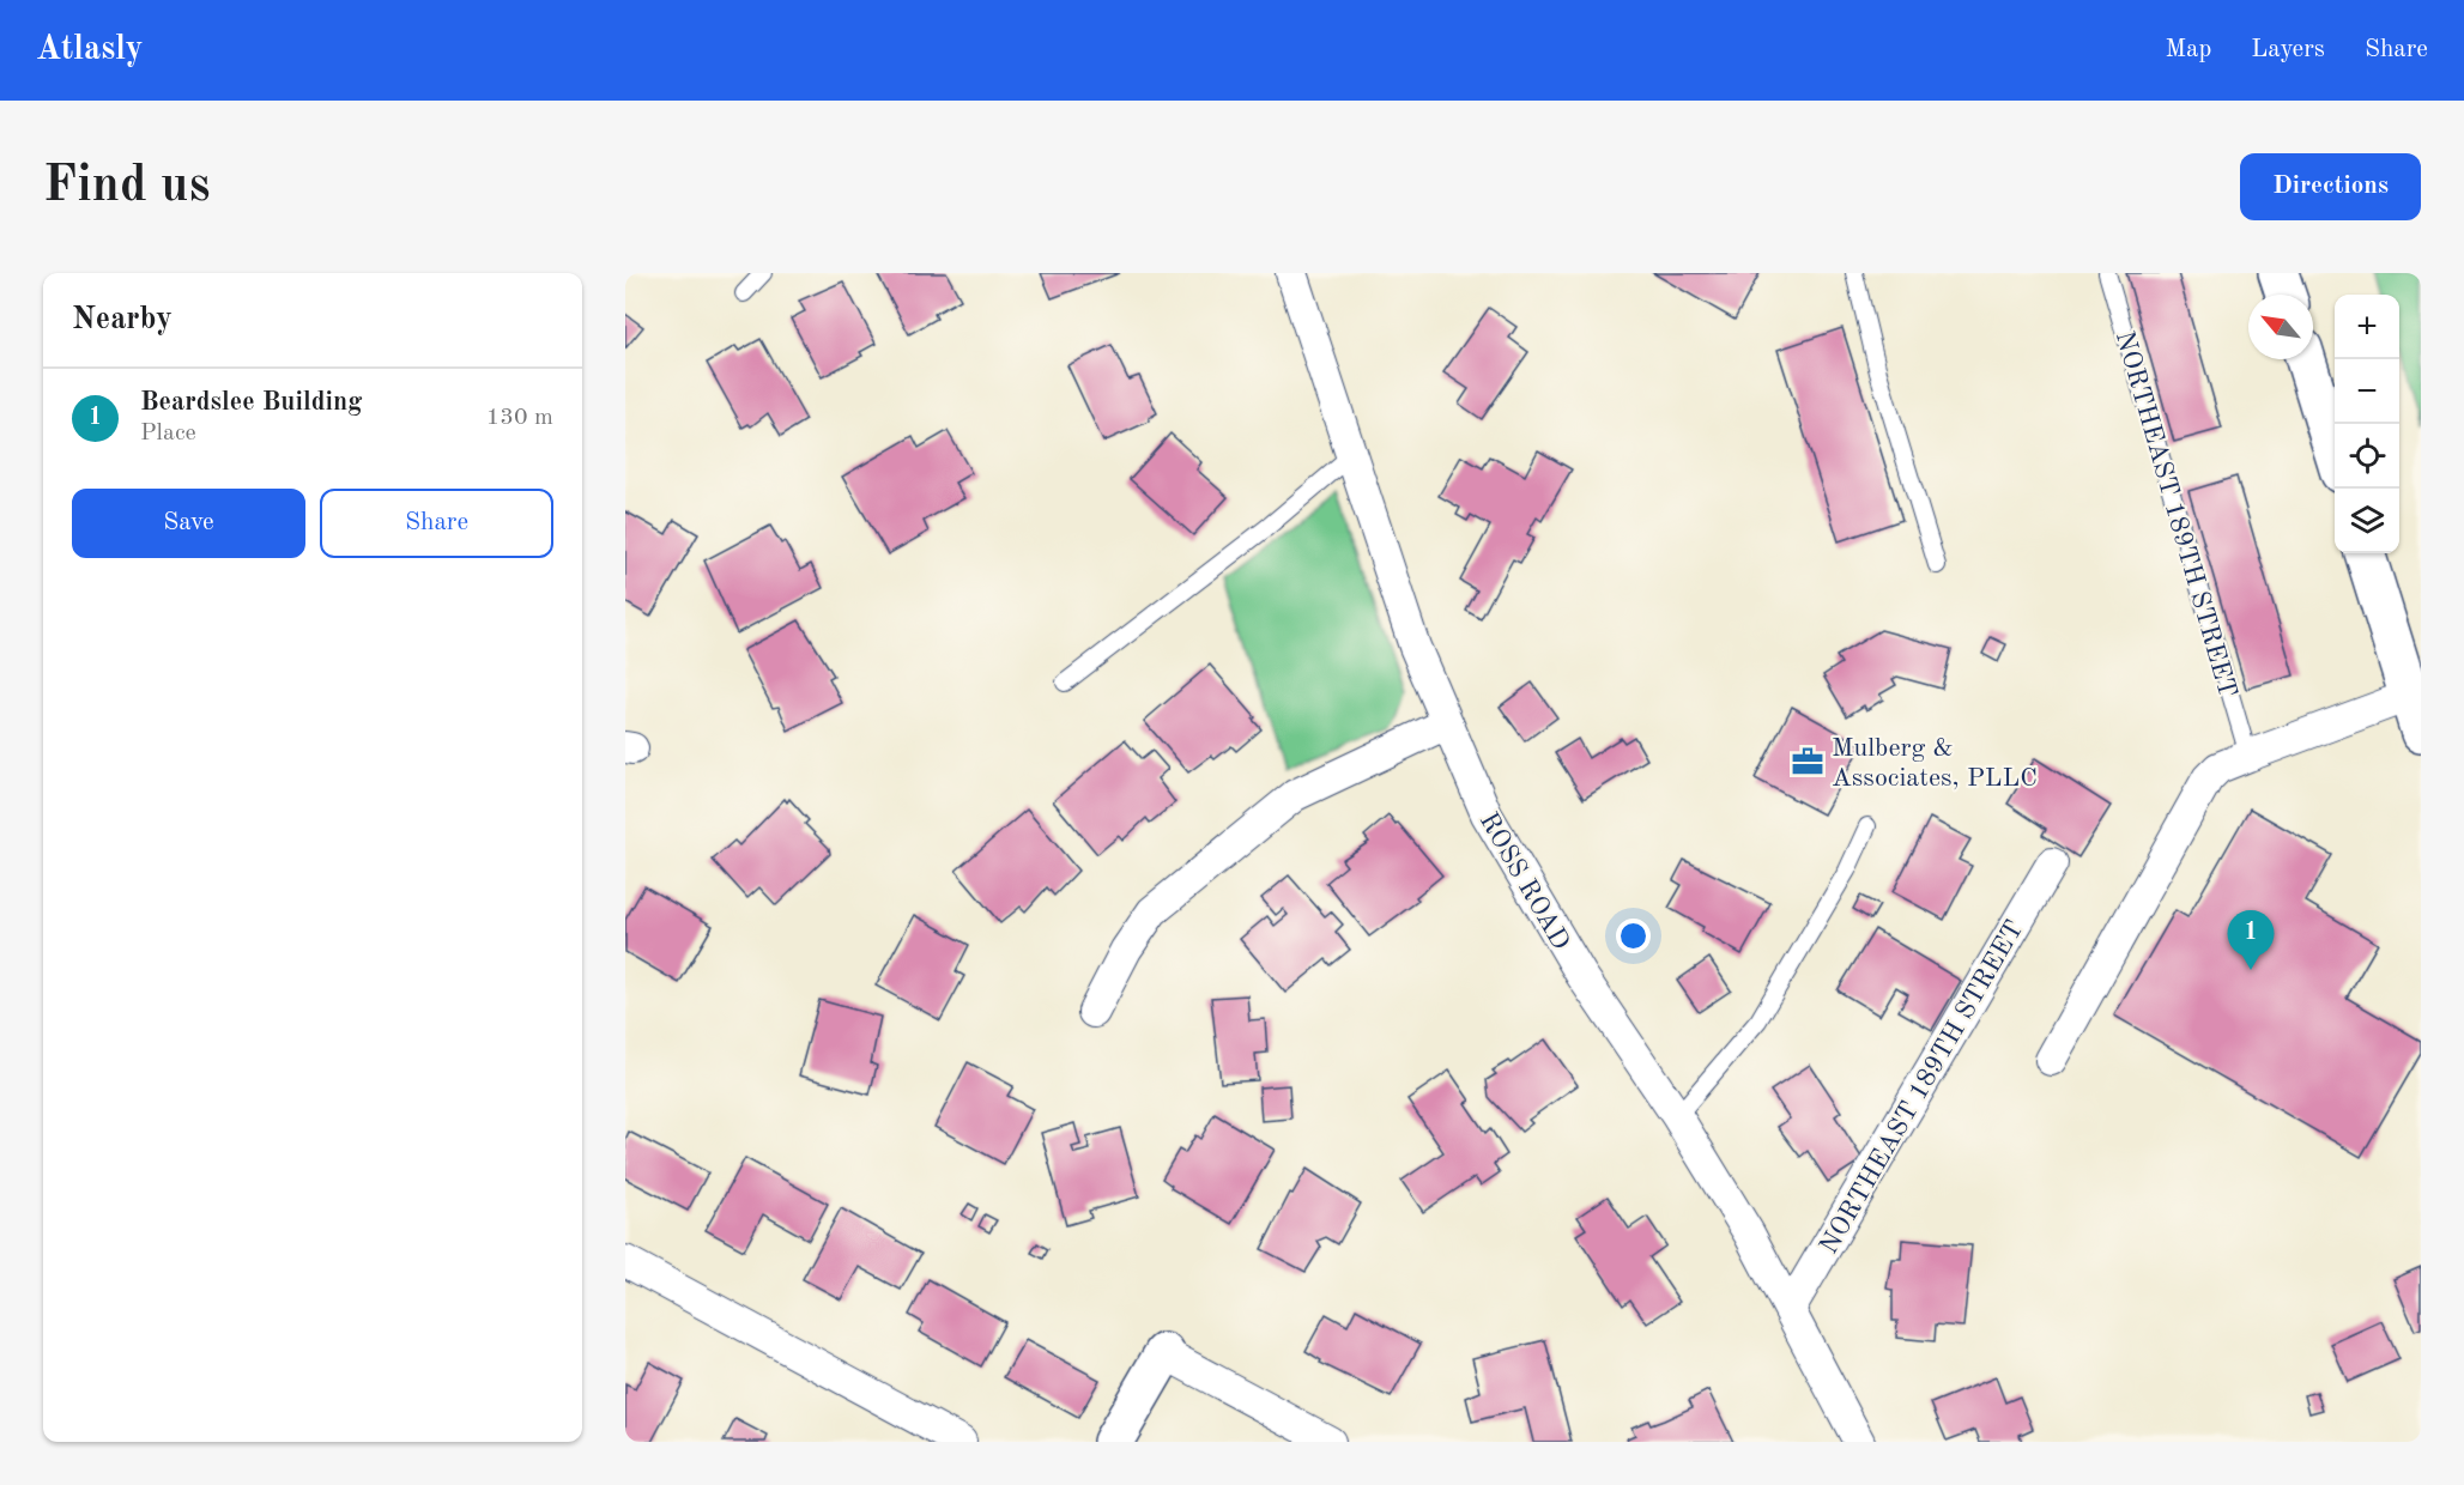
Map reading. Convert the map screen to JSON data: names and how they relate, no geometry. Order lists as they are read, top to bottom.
{
  "streets": {
    "street": ["NORTHEAST 189TH STREET", "ROSS ROAD"]
  },
  "crossings": [
    ["NORTHEAST 189TH STREET", "ROSS ROAD"]
  ],
  "places": {
    "office": ["Mulberg & Associates, PLLC"]
  },
  "north": "top left",
  "page": {
    "header": "Atlasly",
    "nav": ["Map", "Layers", "Share"],
    "buttons": [
      "Directions",
      ["Save", "Share"]
    ],
    "title": "Find us",
    "heading": "Nearby",
    "map_buttons": ["+", "−"],
    "list": [
      {
        "mark": "1",
        "name": "Beardslee Building",
        "note": "Place",
        "value": "130 m"
      }
    ],
    "pins": "1"
  }
}
